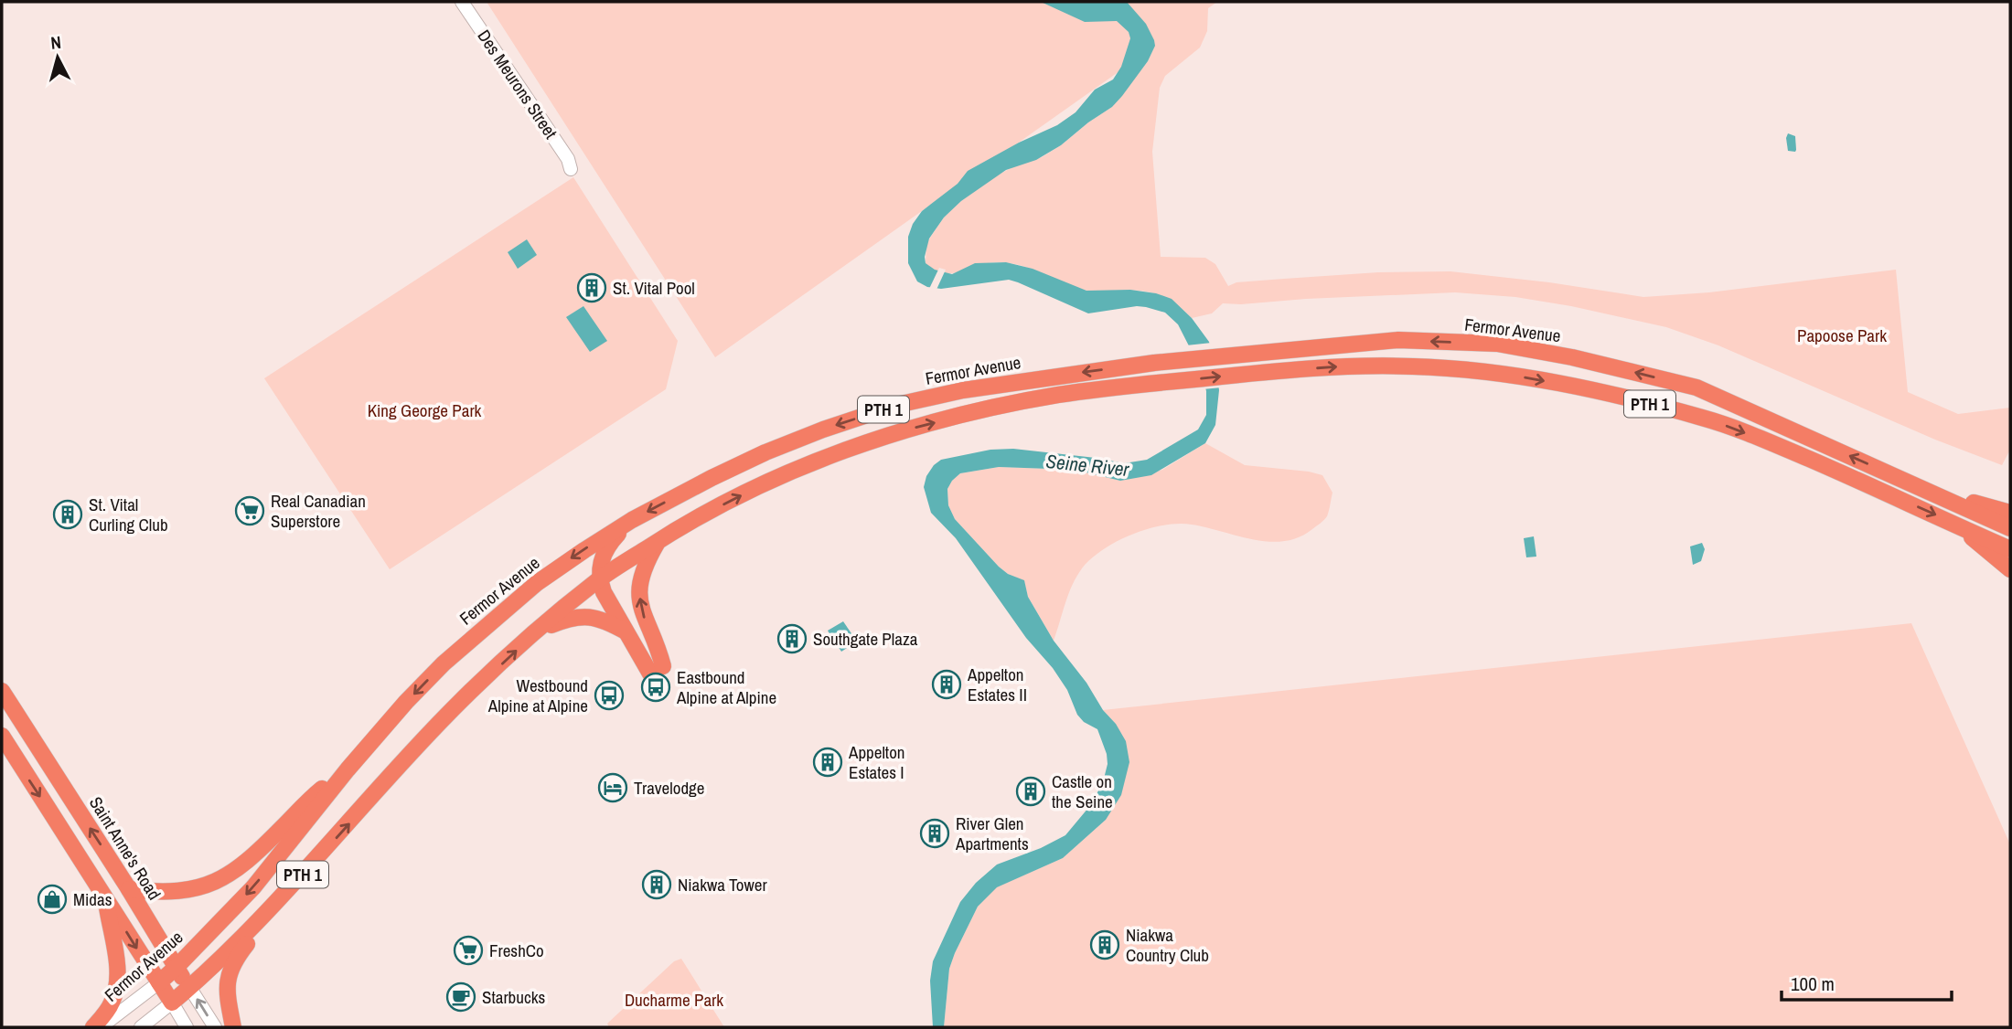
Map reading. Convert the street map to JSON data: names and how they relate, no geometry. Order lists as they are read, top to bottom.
{
  "streets": {
    "highway": ["Fermor Avenue", "PTH 1", "Saint Anne's Road"],
    "street": ["Des Meurons Street"]
  },
  "crossings": [
    ["Fermor Avenue", "Saint Anne's Road"],
    ["PTH 1", "Saint Anne's Road"]
  ],
  "water": ["Seine River"],
  "parks": ["Papoose Park", "King George Park", "Ducharme Park"],
  "places": {
    "building": [
      "St. Vital Pool",
      "St. Vital Curling Club",
      "Southgate Plaza",
      "Appelton Estates II",
      "Appelton Estates I",
      "Castle on the Seine",
      "River Glen Apartments",
      "Niakwa Tower",
      "Niakwa Country Club"
    ],
    "supermarket": ["Real Canadian Superstore", "FreshCo"],
    "bus stop": ["Eastbound Alpine at Alpine", "Westbound Alpine at Alpine"],
    "hotel": ["Travelodge"],
    "shop": ["Midas"],
    "cafe": ["Starbucks"]
  },
  "scale_bar": "100 m",
  "north": "top"
}
